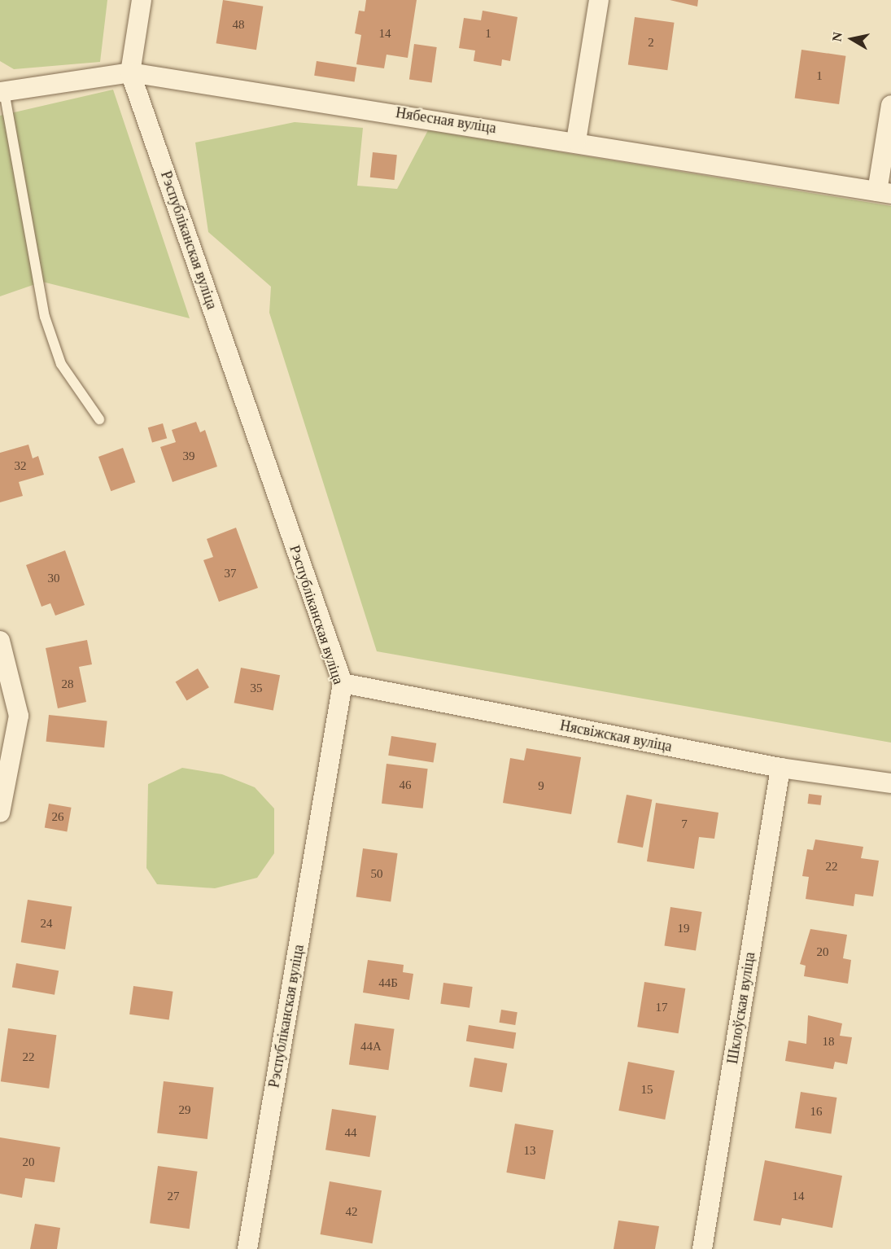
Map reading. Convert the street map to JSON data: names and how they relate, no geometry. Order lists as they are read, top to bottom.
{
  "streets": {
    "street": [
      "Нябесная вуліца",
      "Рэспубліканская вуліца",
      "Нясвіжская вуліца",
      "Шклоўская вуліца"
    ]
  },
  "crossings": [
    ["Нябесная вуліца", "Рэспубліканская вуліца"],
    ["Рэспубліканская вуліца", "Нясвіжская вуліца"],
    ["Нясвіжская вуліца", "Шклоўская вуліца"]
  ],
  "house_numbers": [
    "48",
    "14",
    "1",
    "2",
    "1",
    "39",
    "32",
    "37",
    "30",
    "28",
    "35",
    "46",
    "9",
    "26",
    "7",
    "22",
    "50",
    "24",
    "19",
    "20",
    "44Б",
    "17",
    "18",
    "44А",
    "22",
    "15",
    "29",
    "16",
    "44",
    "13",
    "20",
    "27",
    "14",
    "42"
  ],
  "north": "left"
}
